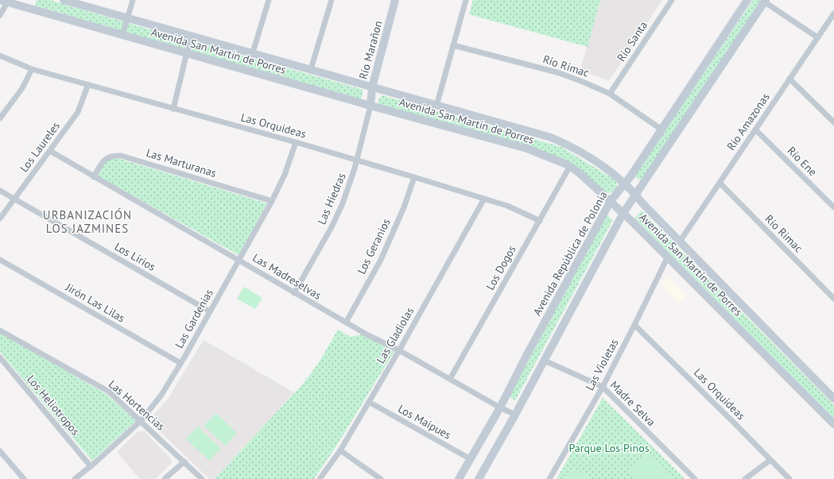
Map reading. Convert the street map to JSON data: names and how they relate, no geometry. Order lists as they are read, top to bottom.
{
  "streets": {
    "main road": ["Río Marañon", "Avenida San Martín de Porres", "Avenida República de Polonia"],
    "street": [
      "Río Santa",
      "Río Rimac",
      "Río Amazonas",
      "Las Orquideas",
      "Los Laureles",
      "Río Ene",
      "Las Marturanas",
      "Las Hiedras",
      "Los Geranios",
      "Los Lirios",
      "Los Dogos",
      "Las Madreselvas",
      "Jirón Las Lilas",
      "Las Gardenias",
      "Las Gladiolas",
      "Las Violetas",
      "Madre Selva",
      "Los Heliotropos",
      "Las Hortencias",
      "Los Maipues"
    ]
  },
  "crossings": [
    ["Río Santa", "Río Rimac"],
    ["Río Marañon", "Avenida San Martín de Porres"],
    ["Río Marañon", "Las Hiedras"],
    ["Avenida San Martín de Porres", "Río Amazonas"],
    ["Avenida San Martín de Porres", "Las Hiedras"],
    ["Avenida San Martín de Porres", "Avenida República de Polonia"],
    ["Avenida San Martín de Porres", "Los Dogos"],
    ["Avenida San Martín de Porres", "Las Violetas"],
    ["Río Rimac", "Río Amazonas"],
    ["Río Rimac", "Avenida República de Polonia"],
    ["Río Amazonas", "Río Ene"],
    ["Las Orquideas", "Los Laureles"],
    ["Las Orquideas", "Las Hiedras"],
    ["Las Orquideas", "Los Geranios"],
    ["Las Orquideas", "Los Dogos"],
    ["Las Orquideas", "Las Gardenias"],
    ["Las Orquideas", "Las Gladiolas"],
    ["Las Orquideas", "Las Violetas"],
    ["Los Laureles", "Los Lirios"],
    ["Los Laureles", "Las Madreselvas"],
    ["Las Marturanas", "Las Madreselvas"],
    ["Las Marturanas", "Las Gardenias"],
    ["Las Hiedras", "Las Madreselvas"],
    ["Los Geranios", "Las Madreselvas"],
    ["Avenida República de Polonia", "Las Madreselvas"],
    ["Avenida República de Polonia", "Los Maipues"],
    ["Los Lirios", "Las Gardenias"],
    ["Los Dogos", "Las Madreselvas"],
    ["Las Madreselvas", "Las Gardenias"],
    ["Las Madreselvas", "Las Gladiolas"],
    ["Jirón Las Lilas", "Las Gardenias"],
    ["Las Gardenias", "Los Heliotropos"],
    ["Las Gardenias", "Las Hortencias"],
    ["Las Gladiolas", "Los Maipues"],
    ["Las Violetas", "Madre Selva"]
  ],
  "districts": ["URBANIZACIÓN LOS JAZMINES"],
  "parks": ["Parque Los Pinos"]
}
